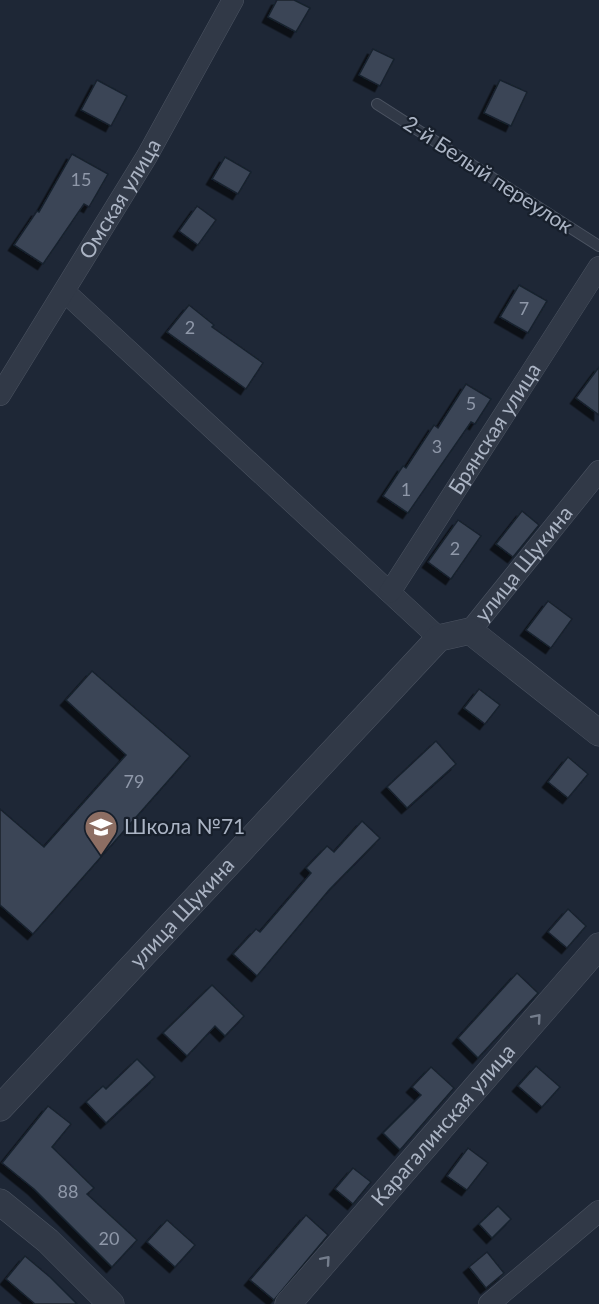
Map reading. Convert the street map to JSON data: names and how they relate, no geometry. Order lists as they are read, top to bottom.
{
  "streets": {
    "street": [
      "Омская улица",
      "Брянская улица",
      "улица Щукина",
      "Карагалинская улица"
    ],
    "lane": ["2-й Белый переулок"]
  },
  "places": {
    "school or university": ["Школа №71"]
  },
  "house_numbers": [
    "15",
    "7",
    "2",
    "5",
    "3",
    "1",
    "2",
    "79",
    "88",
    "20"
  ]
}
